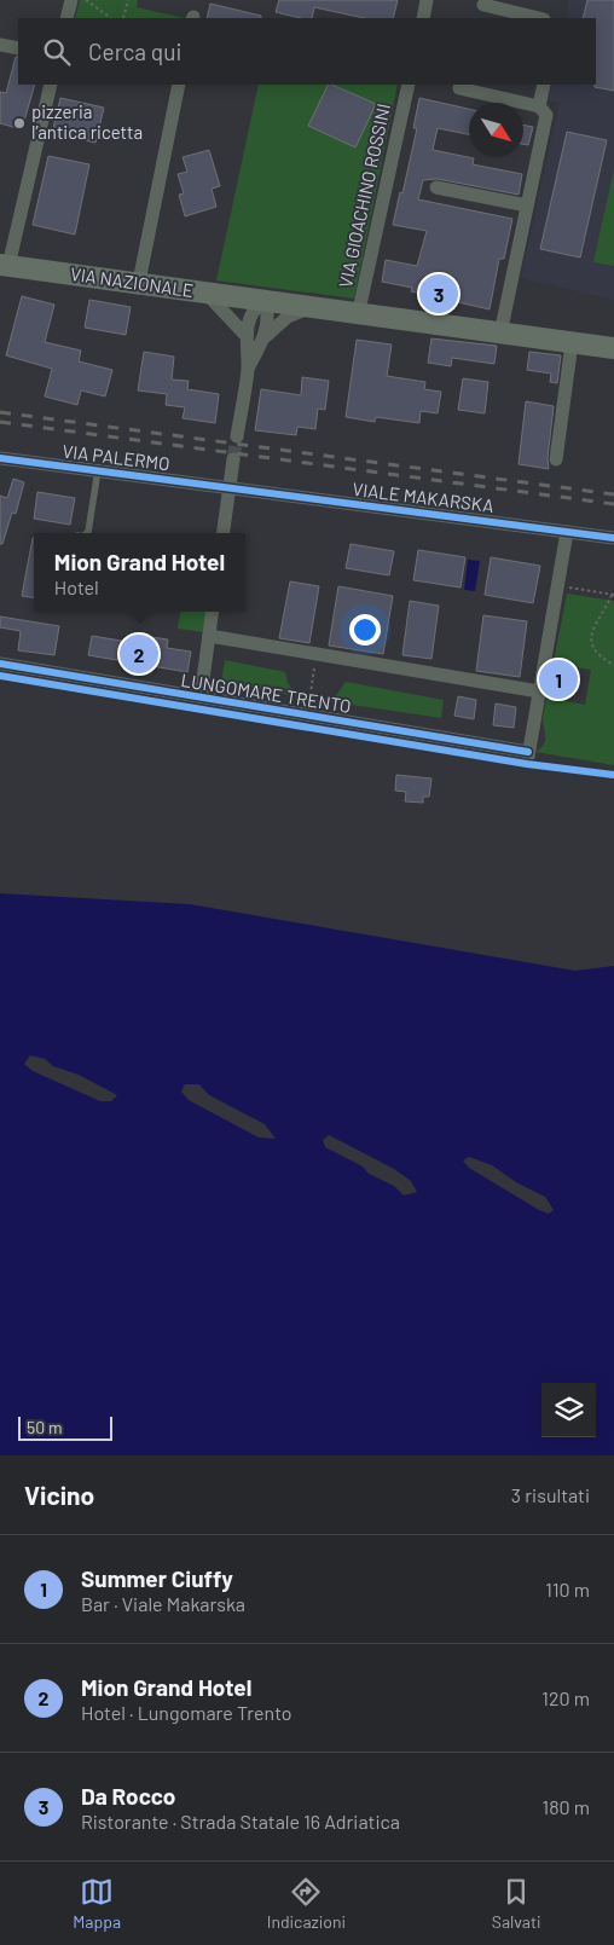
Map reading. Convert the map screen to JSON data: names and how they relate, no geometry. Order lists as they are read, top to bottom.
{
  "streets": {
    "main road": ["VIA NAZIONALE"],
    "street": [
      "VIA GIOACHINO ROSSINI",
      "VIA PALERMO",
      "VIALE MAKARSKA",
      "LUNGOMARE TRENTO"
    ]
  },
  "crossings": [
    ["VIA GIOACHINO ROSSINI", "VIA NAZIONALE"],
    ["VIA PALERMO", "VIALE MAKARSKA"]
  ],
  "places": ["pizzeria l’antica ricetta"],
  "scale_bar": "50 m",
  "north": "bottom right",
  "page": {
    "search": "Cerca qui",
    "pins": ["3", "2", "1"],
    "popup": ["Mion Grand Hotel", "Hotel"],
    "scale": "50 m",
    "heading": ["Vicino", "3 risultati"],
    "list": [
      {
        "mark": "1",
        "name": "Summer Ciuffy",
        "note": "Bar · Viale Makarska",
        "value": "110 m"
      },
      {
        "mark": "2",
        "name": "Mion Grand Hotel",
        "note": "Hotel · Lungomare Trento",
        "value": "120 m"
      },
      {
        "mark": "3",
        "name": "Da Rocco",
        "note": "Ristorante · Strada Statale 16 Adriatica",
        "value": "180 m"
      }
    ],
    "nav": ["Mappa", "Indicazioni", "Salvati"]
  }
}
